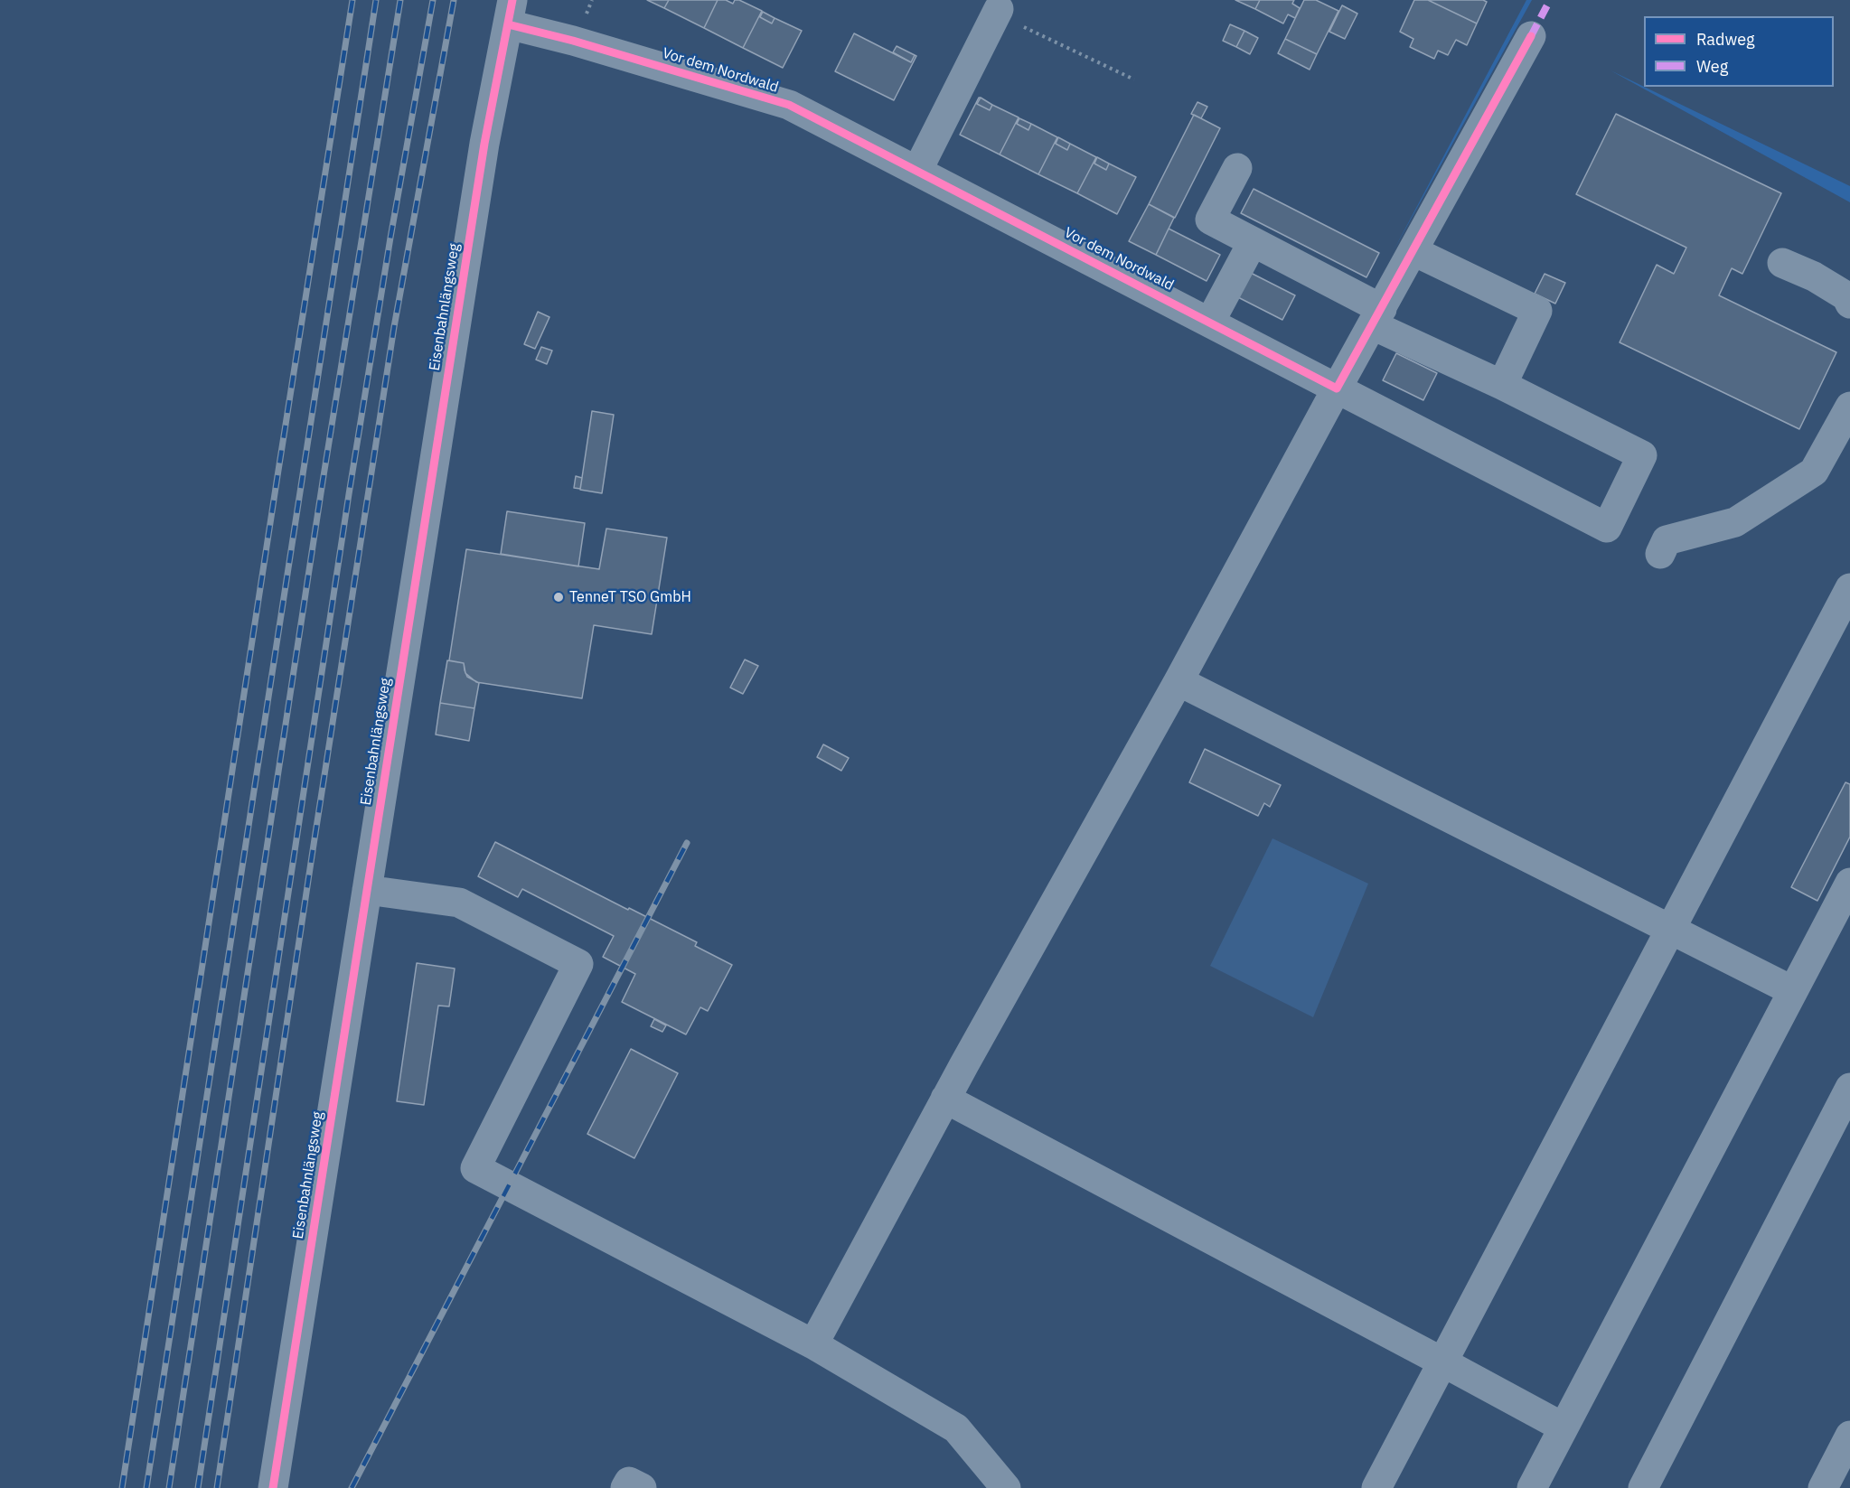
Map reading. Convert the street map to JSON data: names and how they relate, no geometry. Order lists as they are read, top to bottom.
{
  "streets": {
    "street": ["Vor dem Nordwald", "Eisenbahnlängsweg"]
  },
  "crossings": [
    ["Vor dem Nordwald", "Eisenbahnlängsweg"]
  ],
  "places": ["TenneT TSO GmbH"],
  "legend": ["Radweg", "Weg"]
}
